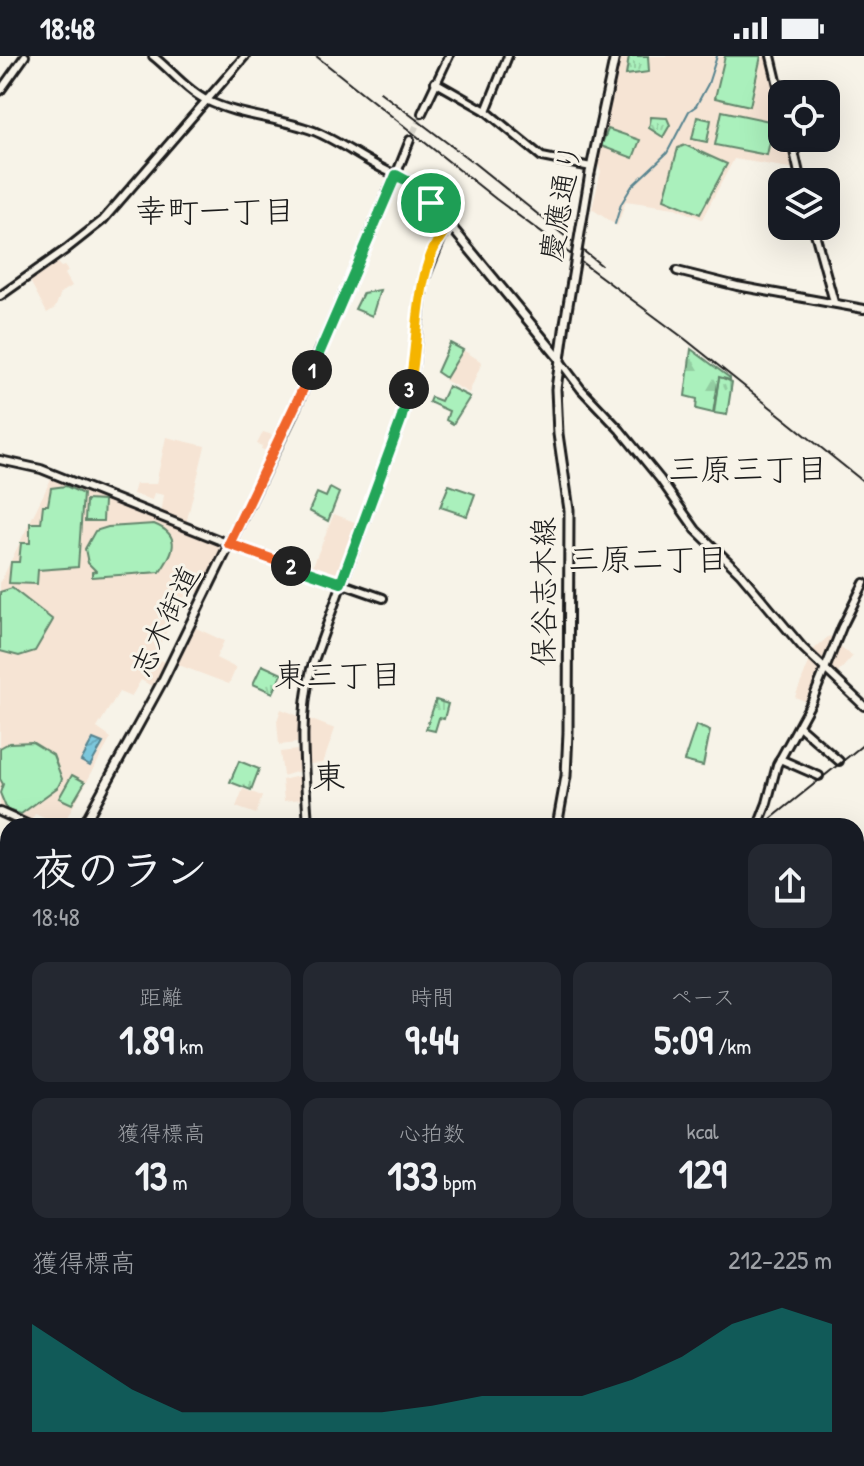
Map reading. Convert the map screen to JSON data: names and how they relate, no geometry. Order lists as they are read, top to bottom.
{
  "streets": {
    "main road": ["慶應通り", "保谷志木線", "志木街道"]
  },
  "crossings": [
    ["慶應通り", "保谷志木線"]
  ],
  "districts": [
    "幸町一丁目",
    "三原三丁目",
    "三原二丁目",
    "東三丁目",
    "東"
  ],
  "page": {
    "status": "18:48",
    "pins": ["1", "3", "2"],
    "heading": ["夜のラン", "18:48"],
    "stats": [
      ["距離", "1.89 km"],
      ["時間", "9:44"],
      ["ペース", "5:09 /km"],
      ["獲得標高", "13 m"],
      ["心拍数", "133 bpm"],
      ["kcal", "129"]
    ],
    "chart": ["獲得標高", "212–225 m"]
  }
}
